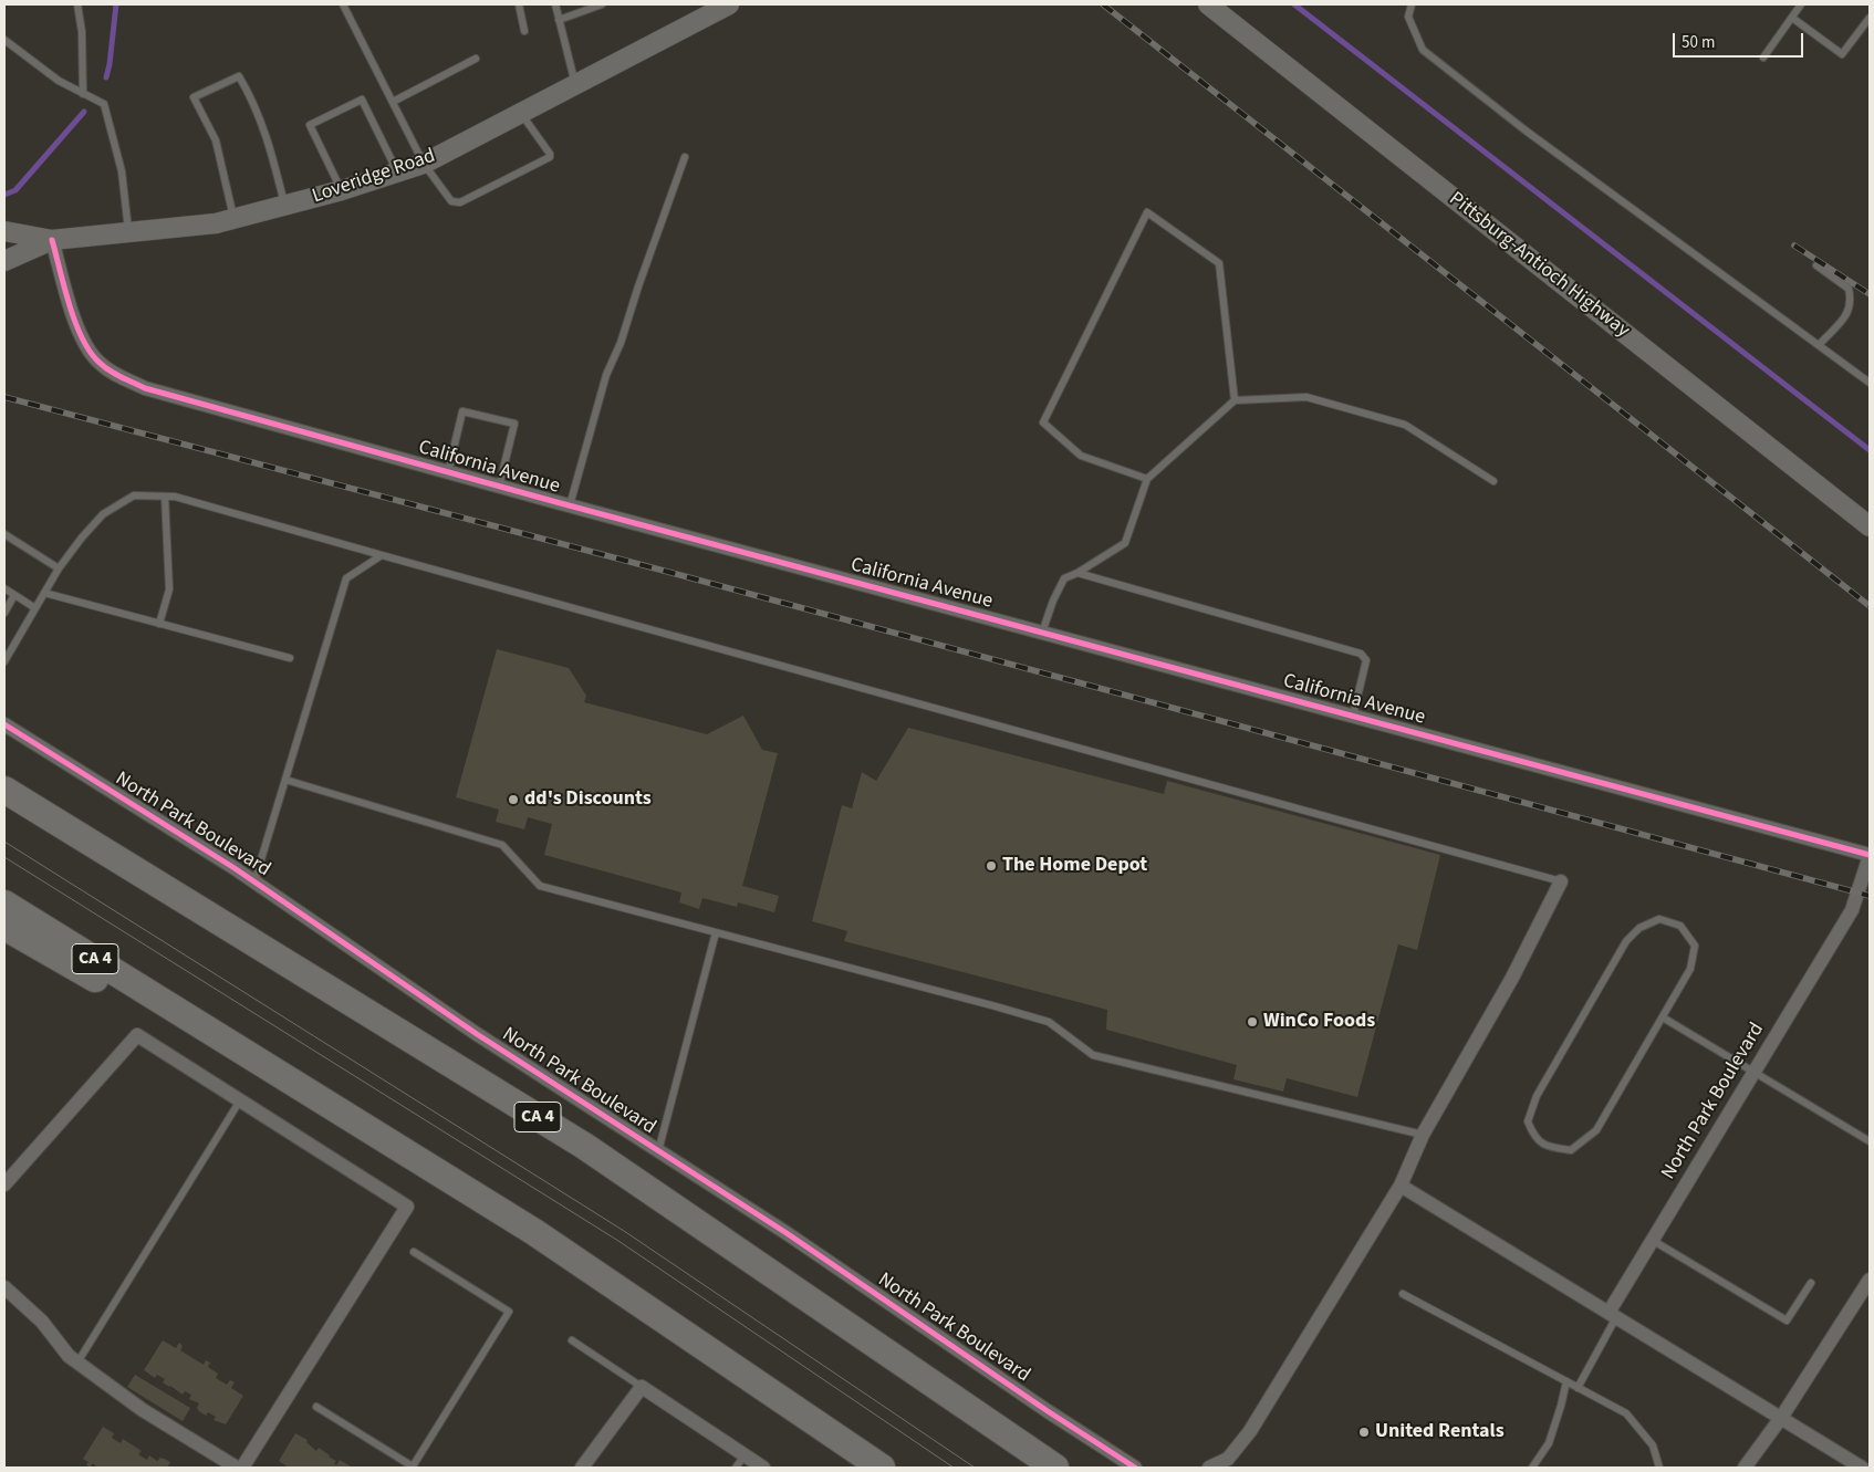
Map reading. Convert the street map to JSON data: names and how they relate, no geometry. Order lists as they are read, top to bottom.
{
  "streets": {
    "highway": ["CA 4"],
    "main road": ["Loveridge Road", "Pittsburg-Antioch Highway"],
    "street": ["California Avenue", "North Park Boulevard"]
  },
  "crossings": [
    ["Loveridge Road", "California Avenue"],
    ["California Avenue", "North Park Boulevard"]
  ],
  "places": [
    "dd's Discounts",
    "The Home Depot",
    "WinCo Foods",
    "United Rentals"
  ],
  "scale_bar": "50 m"
}
